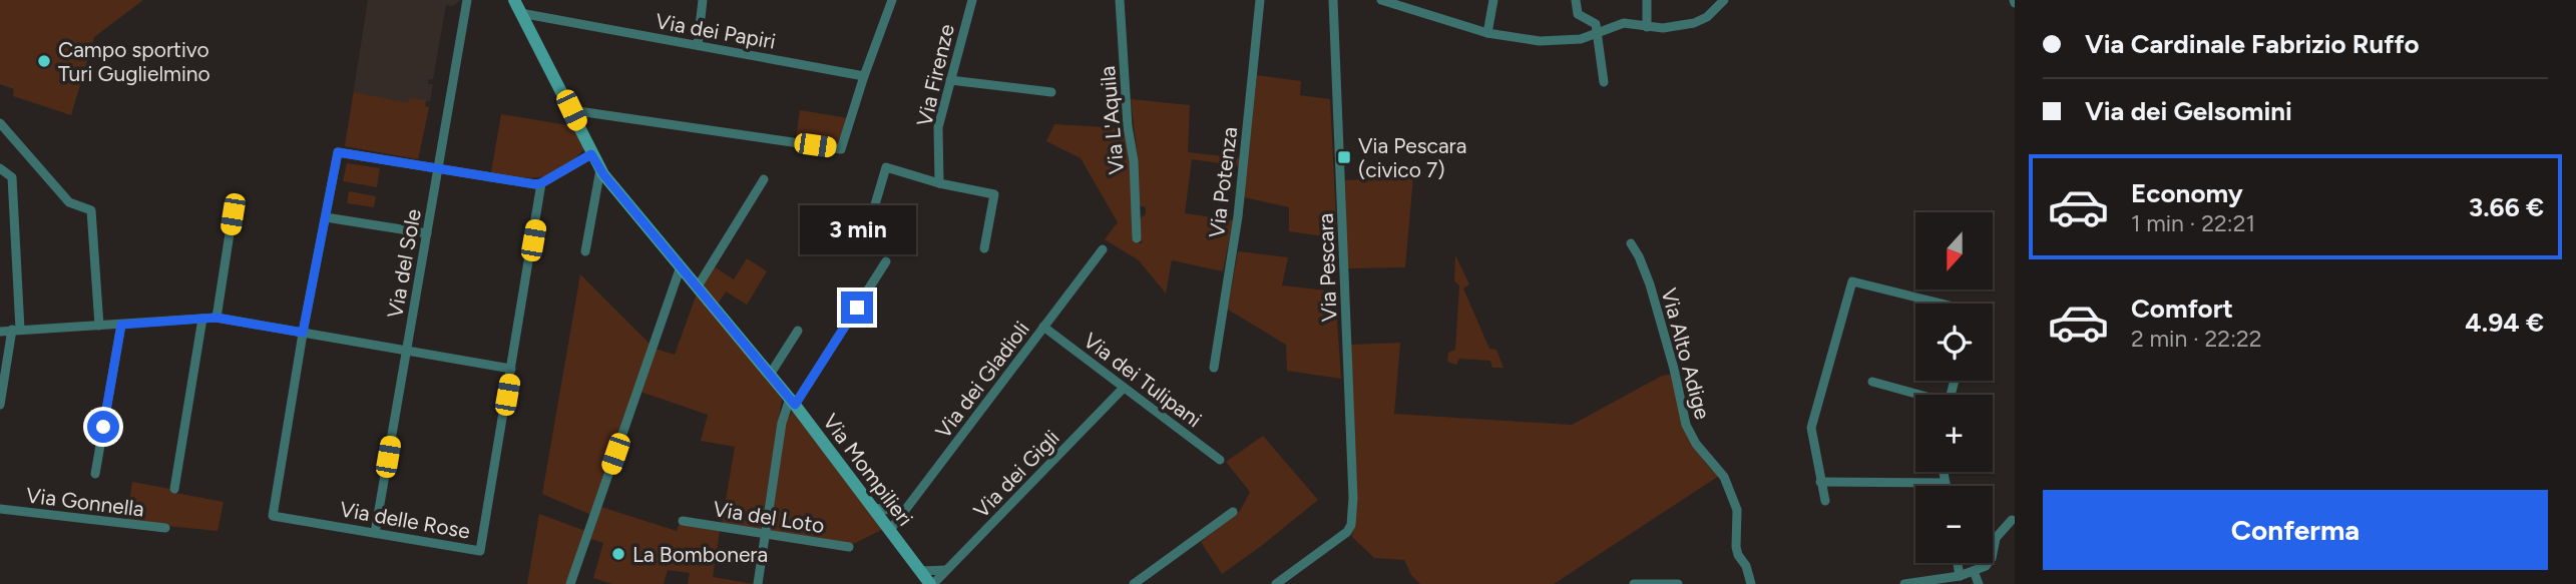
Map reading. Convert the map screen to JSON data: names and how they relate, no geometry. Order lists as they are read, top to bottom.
{
  "streets": {
    "street": [
      "Via dei Papiri",
      "Via Firenze",
      "Via L'Aquila",
      "Via Potenza",
      "Via del Sole",
      "Via Pescara",
      "Via Alto Adige",
      "Via dei Gladioli",
      "Via dei Tulipani",
      "Via Mompilieri",
      "Via dei Gigli",
      "Via Gonnella",
      "Via del Loto",
      "Via delle Rose"
    ]
  },
  "crossings": [
    ["Via dei Papiri", "Via Mompilieri"],
    ["Via del Sole", "Via delle Rose"],
    ["Via dei Gladioli", "Via dei Tulipani"],
    ["Via dei Gladioli", "Via Mompilieri"],
    ["Via dei Tulipani", "Via dei Gigli"],
    ["Via Mompilieri", "Via dei Gigli"]
  ],
  "places": {
    "other": ["Campo sportivo Turi Guglielmino", "La Bombonera"],
    "transit": ["Via Pescara (civico 7)"]
  },
  "north": "bottom",
  "page": {
    "banner": ["Via Cardinale Fabrizio Ruffo", "Via dei Gelsomini"],
    "list": [
      {
        "name": "Economy",
        "note": "1 min · 22:21",
        "value": "3.66 €"
      },
      {
        "name": "Comfort",
        "note": "2 min · 22:22",
        "value": "4.94 €"
      }
    ],
    "bubble": "3 min",
    "map_buttons": ["+", "−"],
    "buttons": "Conferma"
  }
}
